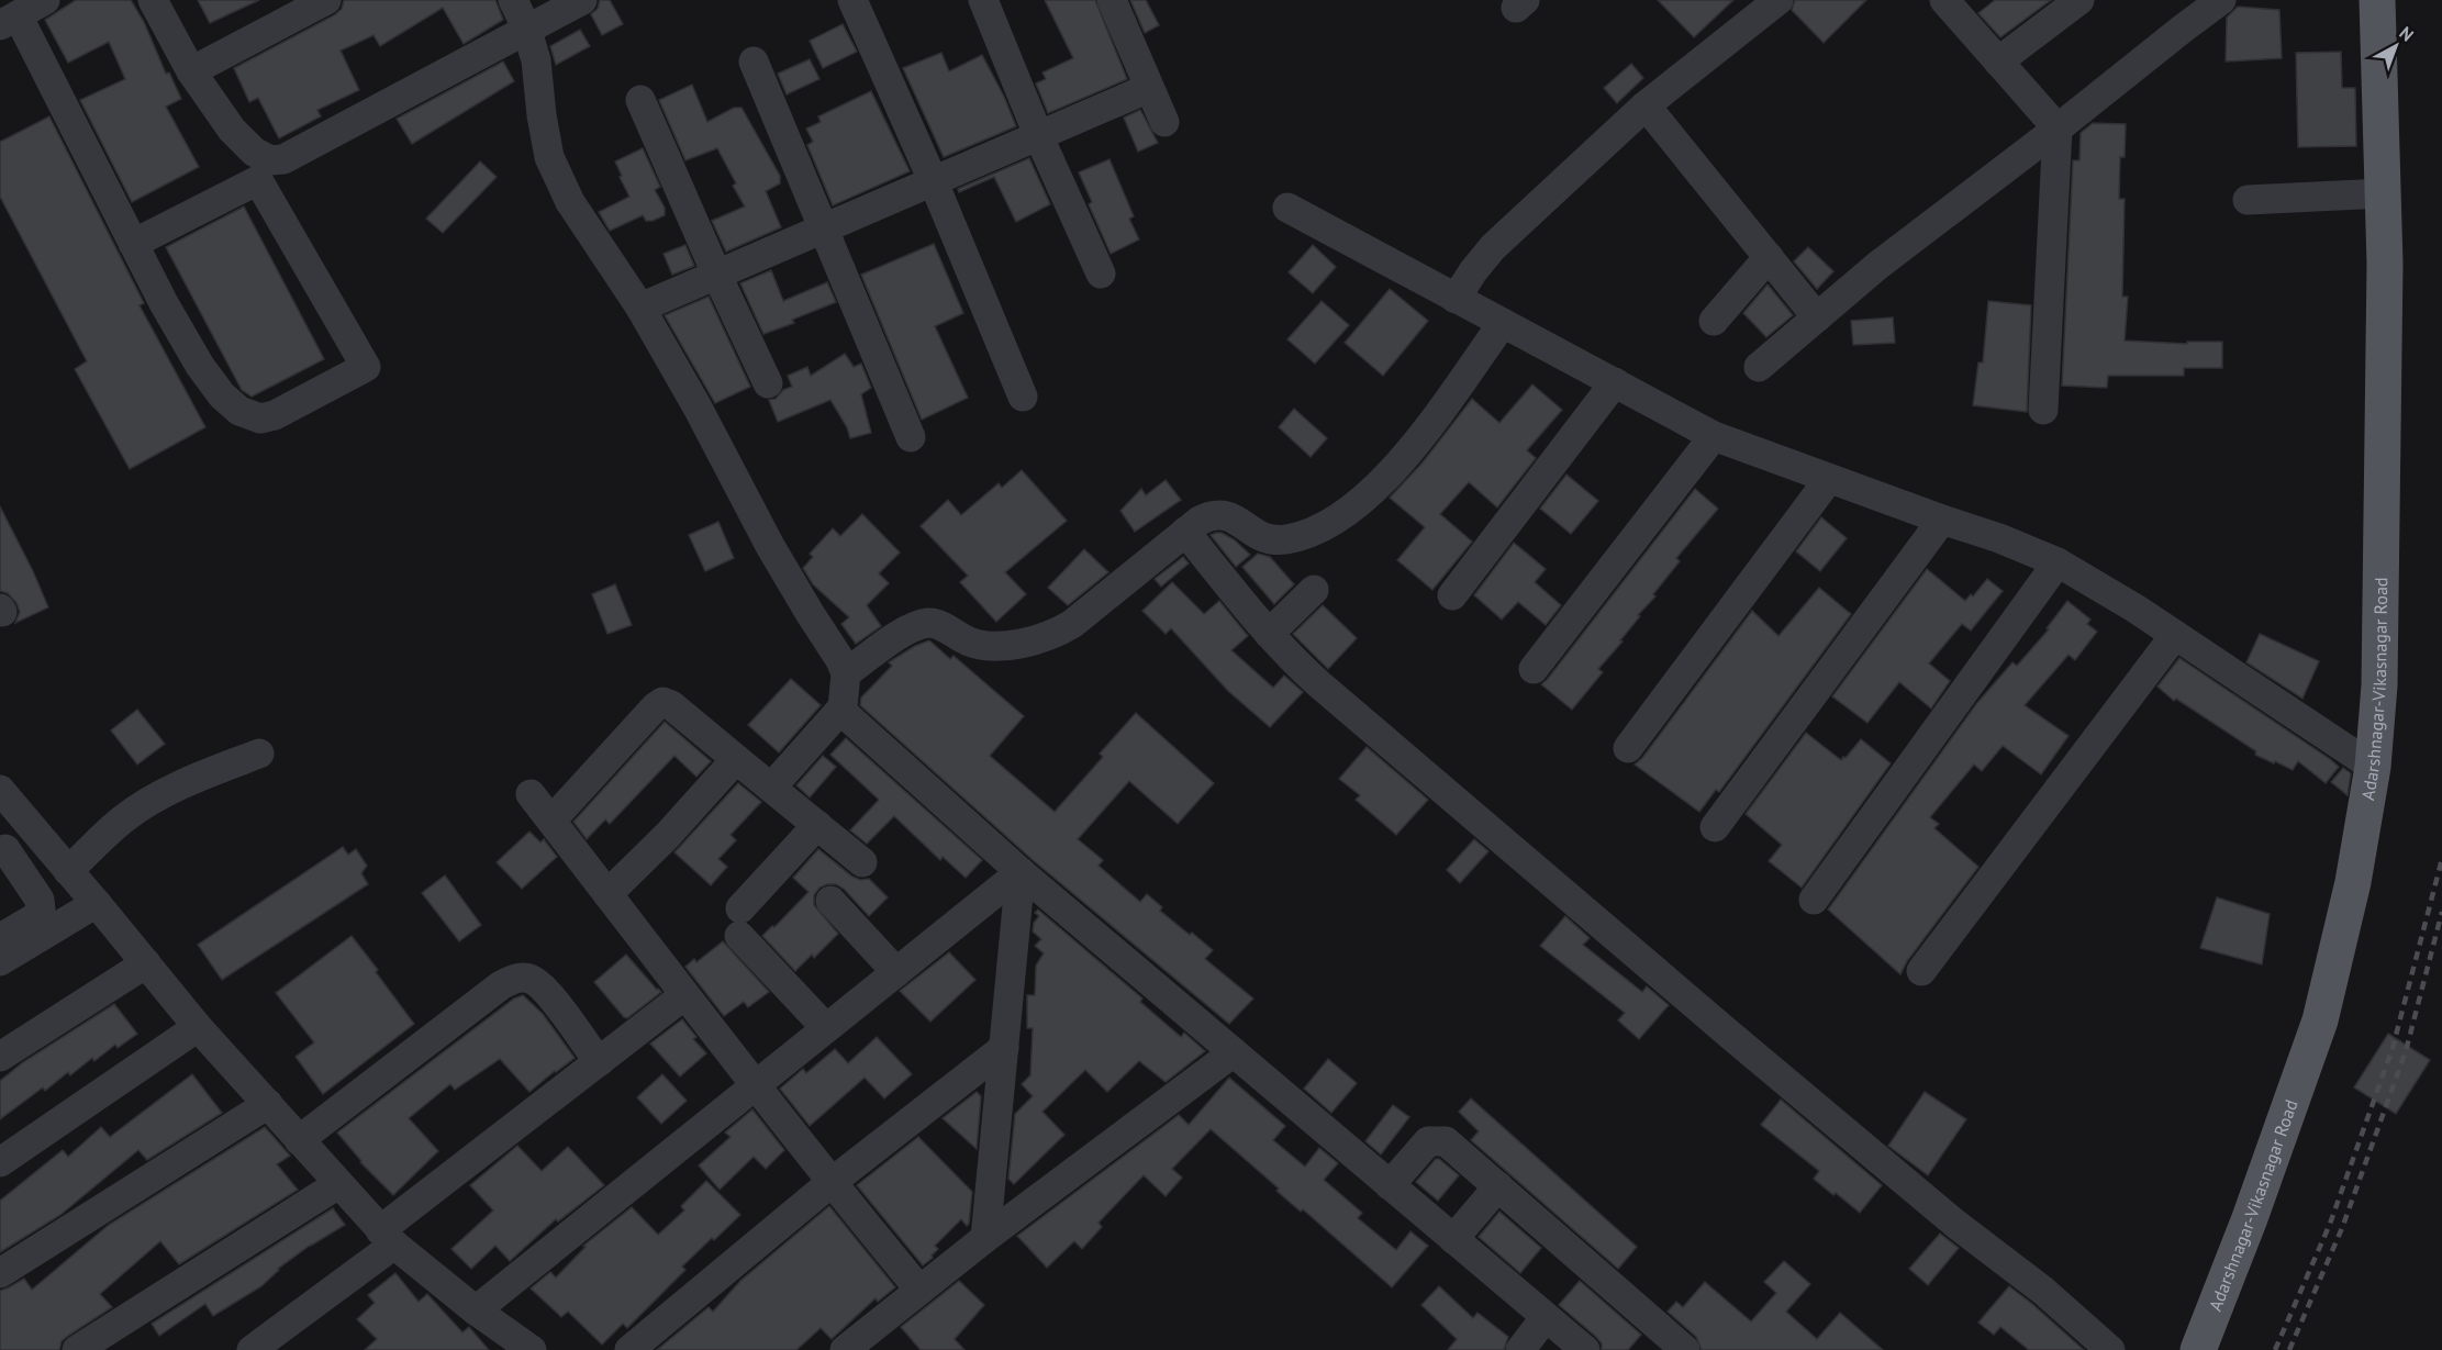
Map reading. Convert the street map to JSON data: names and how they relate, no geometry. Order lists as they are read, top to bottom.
{
  "streets": {
    "main road": ["Adarshnagar-Vikasnagar Road"]
  },
  "north": "top right"
}
